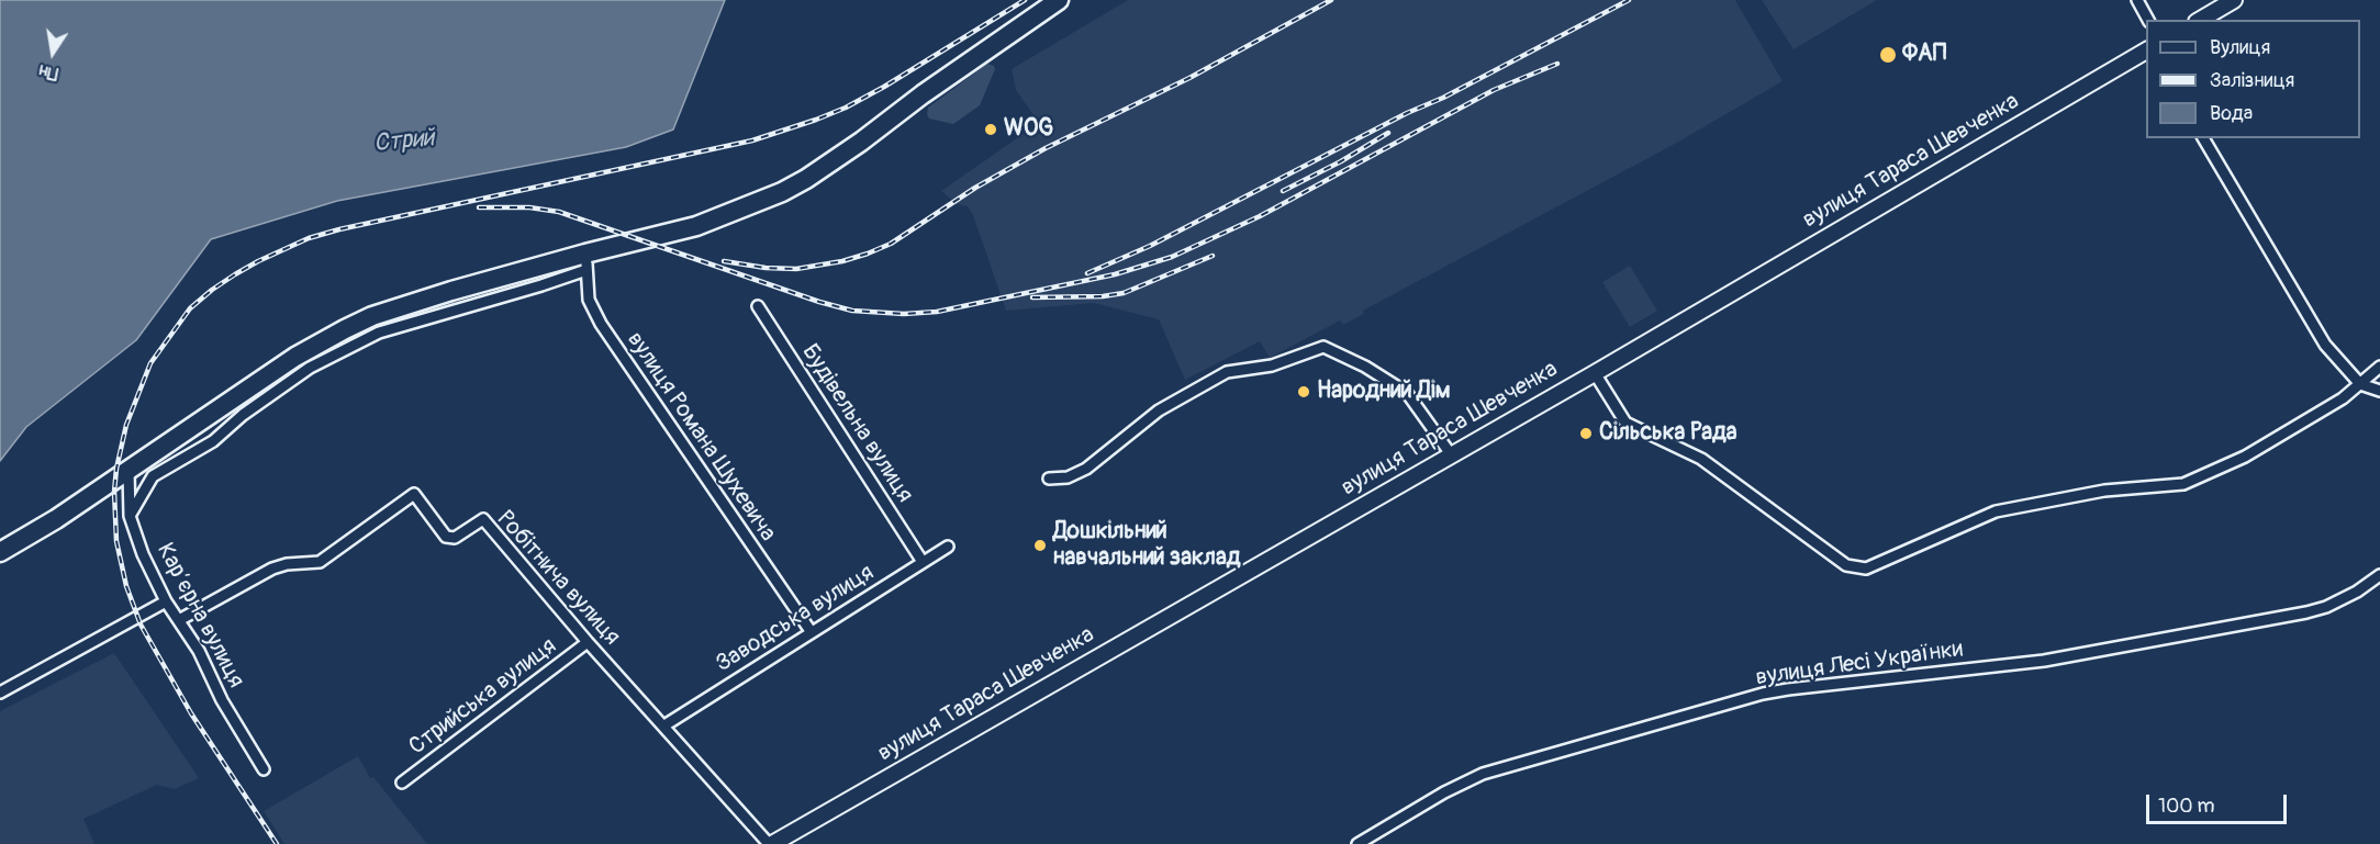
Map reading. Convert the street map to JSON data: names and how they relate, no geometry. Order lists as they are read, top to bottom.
{
  "streets": {
    "street": [
      "вулиця Тараса Шевченка",
      "Будівельна вулиця",
      "вулиця Романа Шухевича",
      "Робітнича вулиця",
      "Карʼєрна вулиця",
      "Заводська вулиця",
      "вулиця Лесі Українки",
      "Стрийська вулиця"
    ]
  },
  "crossings": [
    ["вулиця Тараса Шевченка", "Робітнича вулиця"],
    ["Будівельна вулиця", "Заводська вулиця"],
    ["вулиця Романа Шухевича", "Заводська вулиця"],
    ["Робітнича вулиця", "Карʼєрна вулиця"],
    ["Робітнича вулиця", "Заводська вулиця"],
    ["Робітнича вулиця", "Стрийська вулиця"]
  ],
  "water": ["Стрий"],
  "places": [
    "ФАП",
    "WOG",
    "Народний Дім",
    "Сільська Рада",
    "Дошкільний навчальний заклад"
  ],
  "legend": ["Вулиця", "Залізниця", "Вода"],
  "scale_bar": "100 m",
  "north": "bottom"
}
